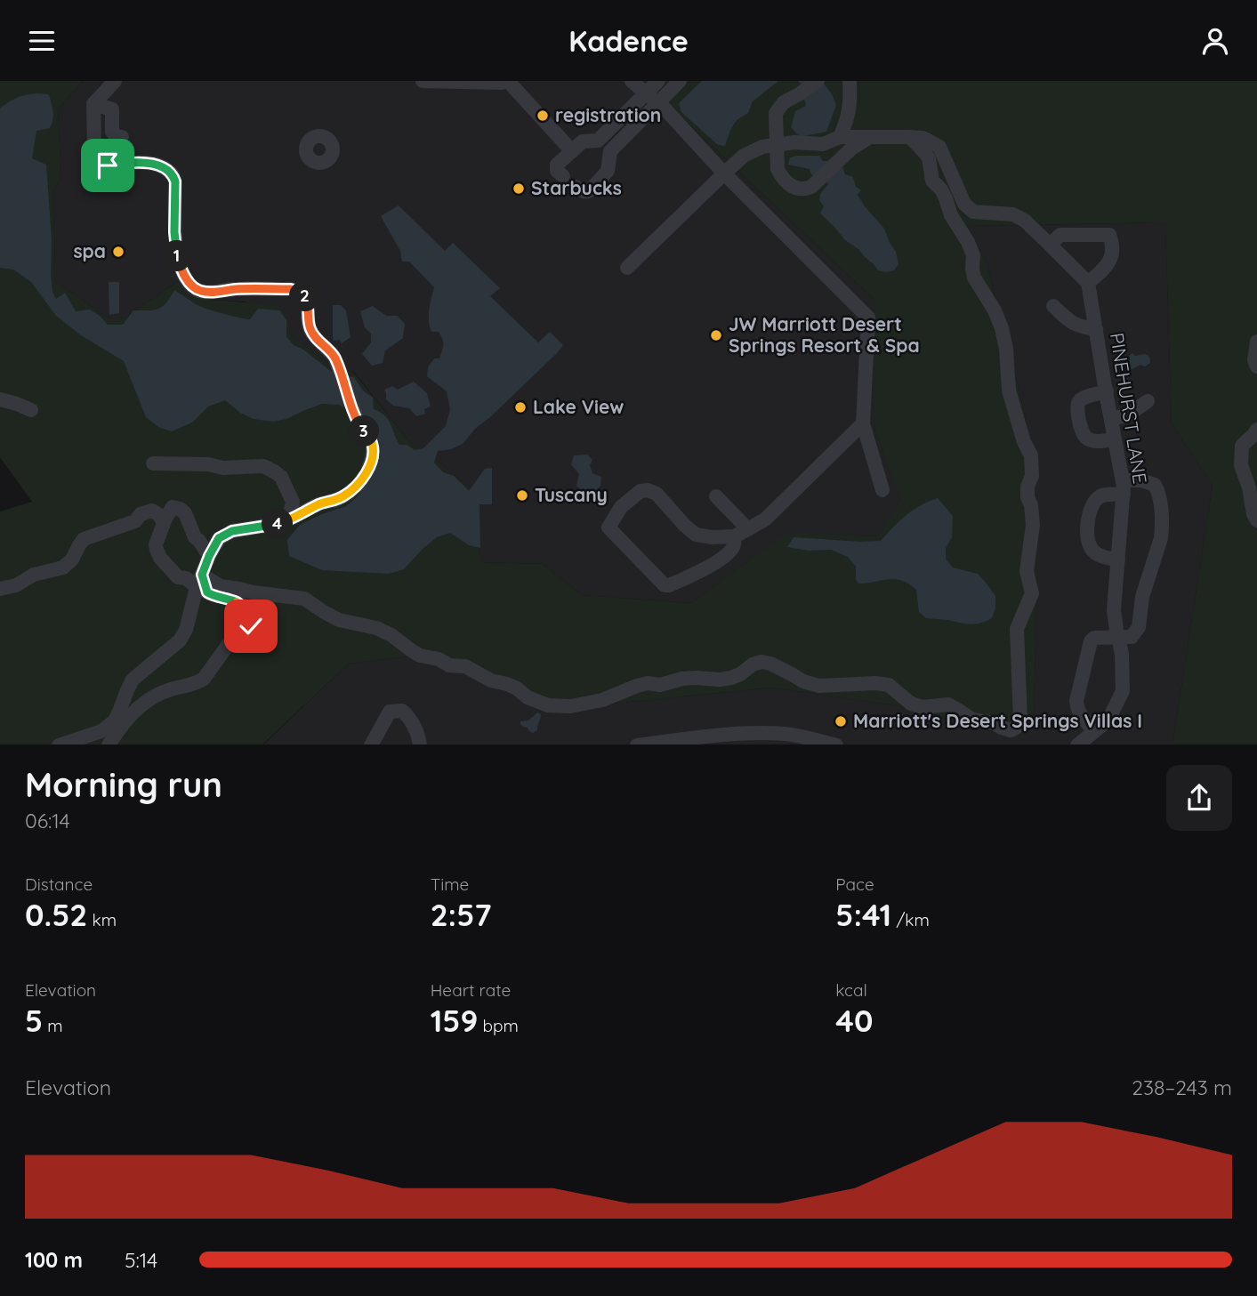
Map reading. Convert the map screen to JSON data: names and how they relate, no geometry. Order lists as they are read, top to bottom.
{
  "streets": {
    "street": ["PINEHURST LANE"]
  },
  "places": [
    "registration",
    "Starbucks",
    "spa",
    "JW Marriott Desert Springs Resort & Spa",
    "Lake View",
    "Tuscany",
    "Marriott's Desert Springs Villas I"
  ],
  "page": {
    "header": "Kadence",
    "pins": [
      "1",
      "2",
      "3",
      "4"
    ],
    "heading": ["Morning run", "06:14"],
    "stats": [
      ["Distance", "0.52 km"],
      ["Time", "2:57"],
      ["Pace", "5:41 /km"],
      ["Elevation", "5 m"],
      ["Heart rate", "159 bpm"],
      ["kcal", "40"]
    ],
    "chart": ["Elevation", "238–243 m"],
    "list": [
      {
        "name": "100 m",
        "note": "5:14"
      }
    ]
  }
}
